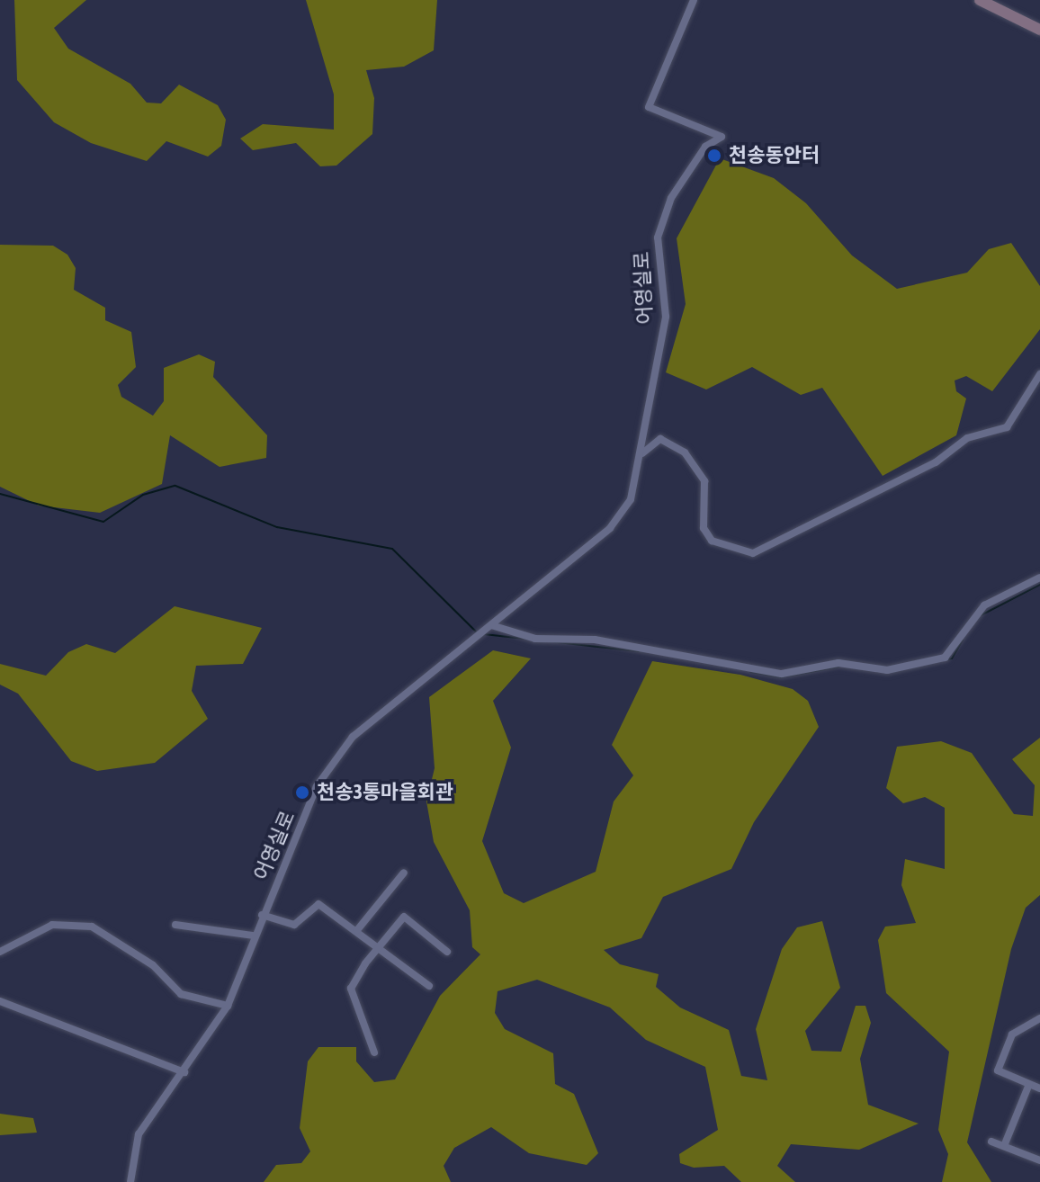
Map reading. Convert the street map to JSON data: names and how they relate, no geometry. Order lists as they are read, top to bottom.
{
  "streets": {
    "street": ["어영실로"]
  },
  "places": ["천송동안터", "천송3통마을회관"]
}
